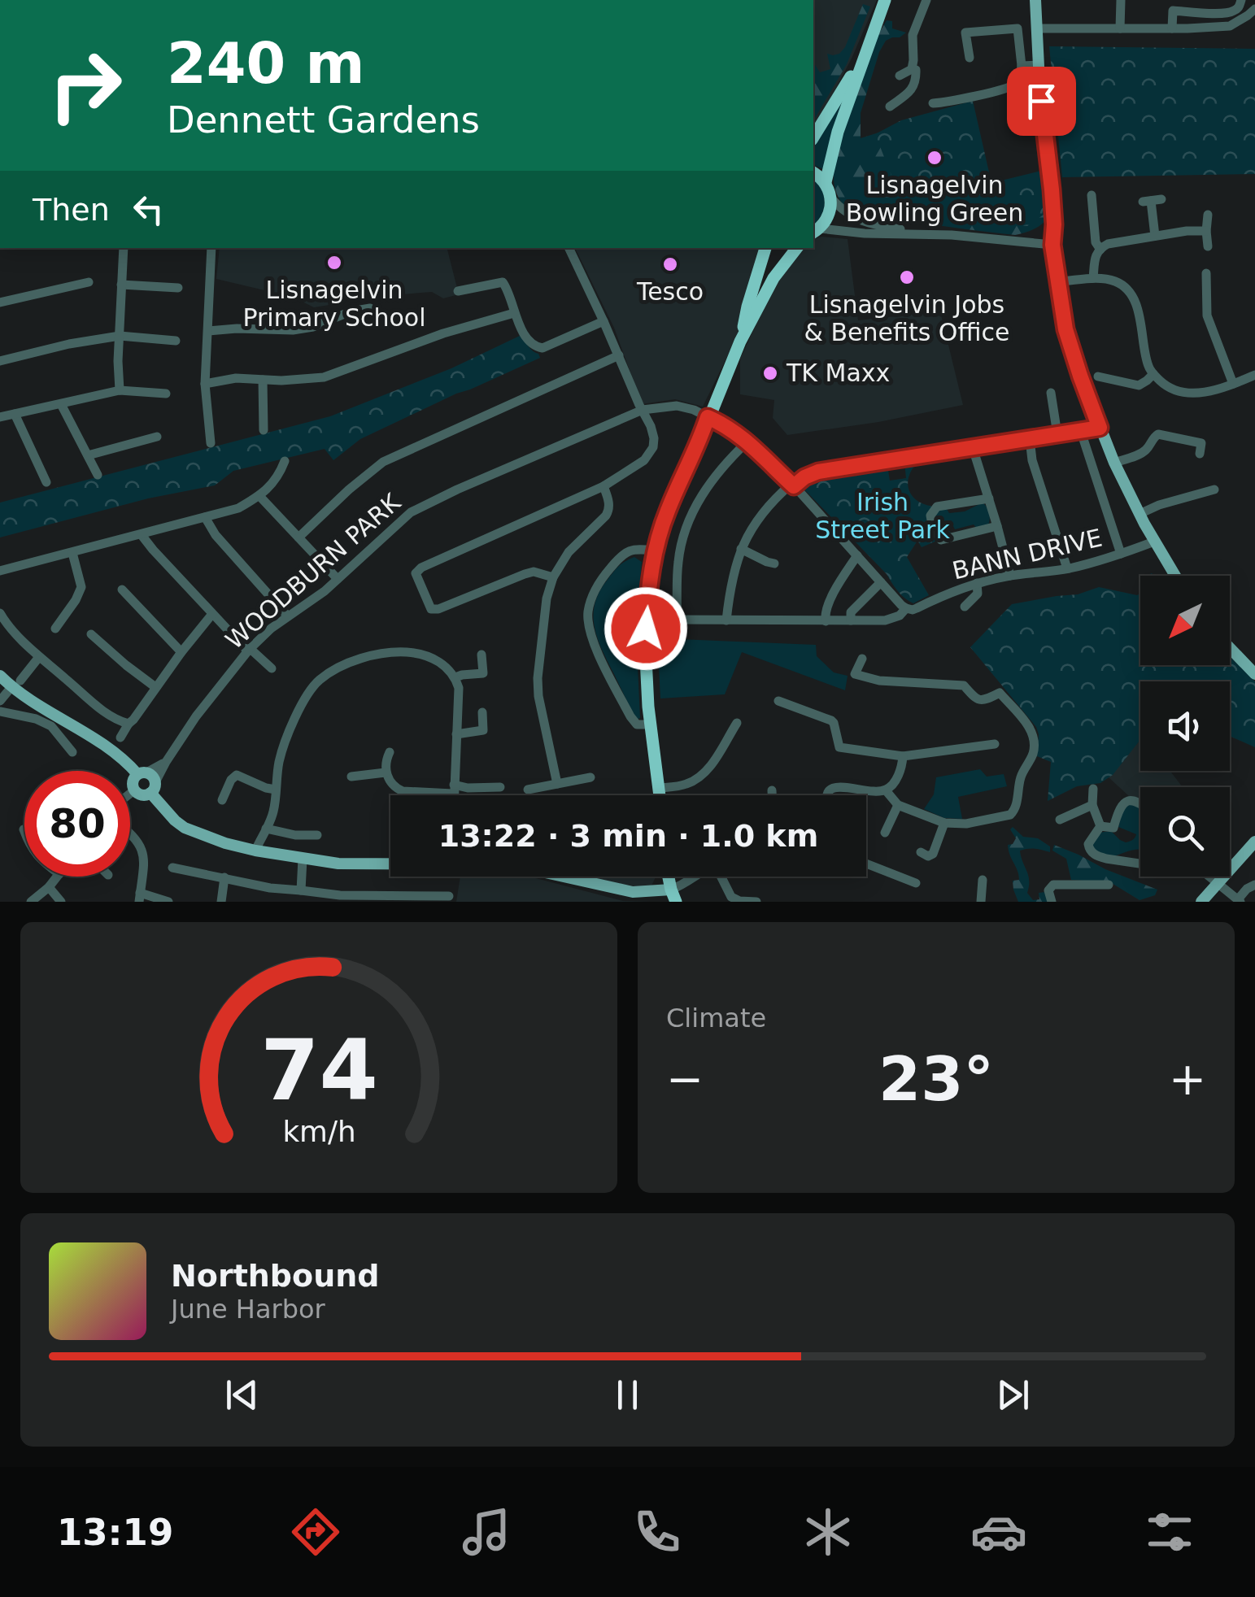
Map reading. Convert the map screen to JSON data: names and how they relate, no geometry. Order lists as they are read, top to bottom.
{
  "streets": {
    "street": ["BANN DRIVE", "WOODBURN PARK"]
  },
  "crossings": [
    ["BANN DRIVE", "WOODBURN PARK"]
  ],
  "parks": ["Irish Street Park"],
  "places": [
    "Lisnagelvin Bowling Green",
    "Lisnagelvin Primary School",
    "Tesco",
    "Lisnagelvin Jobs & Benefits Office",
    "TK Maxx"
  ],
  "north": "bottom left",
  "page": {
    "turn": ["240 m", "Dennett Gardens"],
    "then": "Then",
    "limit": "80",
    "trip": "13:22 · 3 min · 1.0 km",
    "tile": "Climate",
    "heat": ["−", "23°", "+"],
    "song": ["Northbound", "June Harbor"],
    "tabs": "13:19",
    "gauge": ["74", "km/h"]
  }
}
